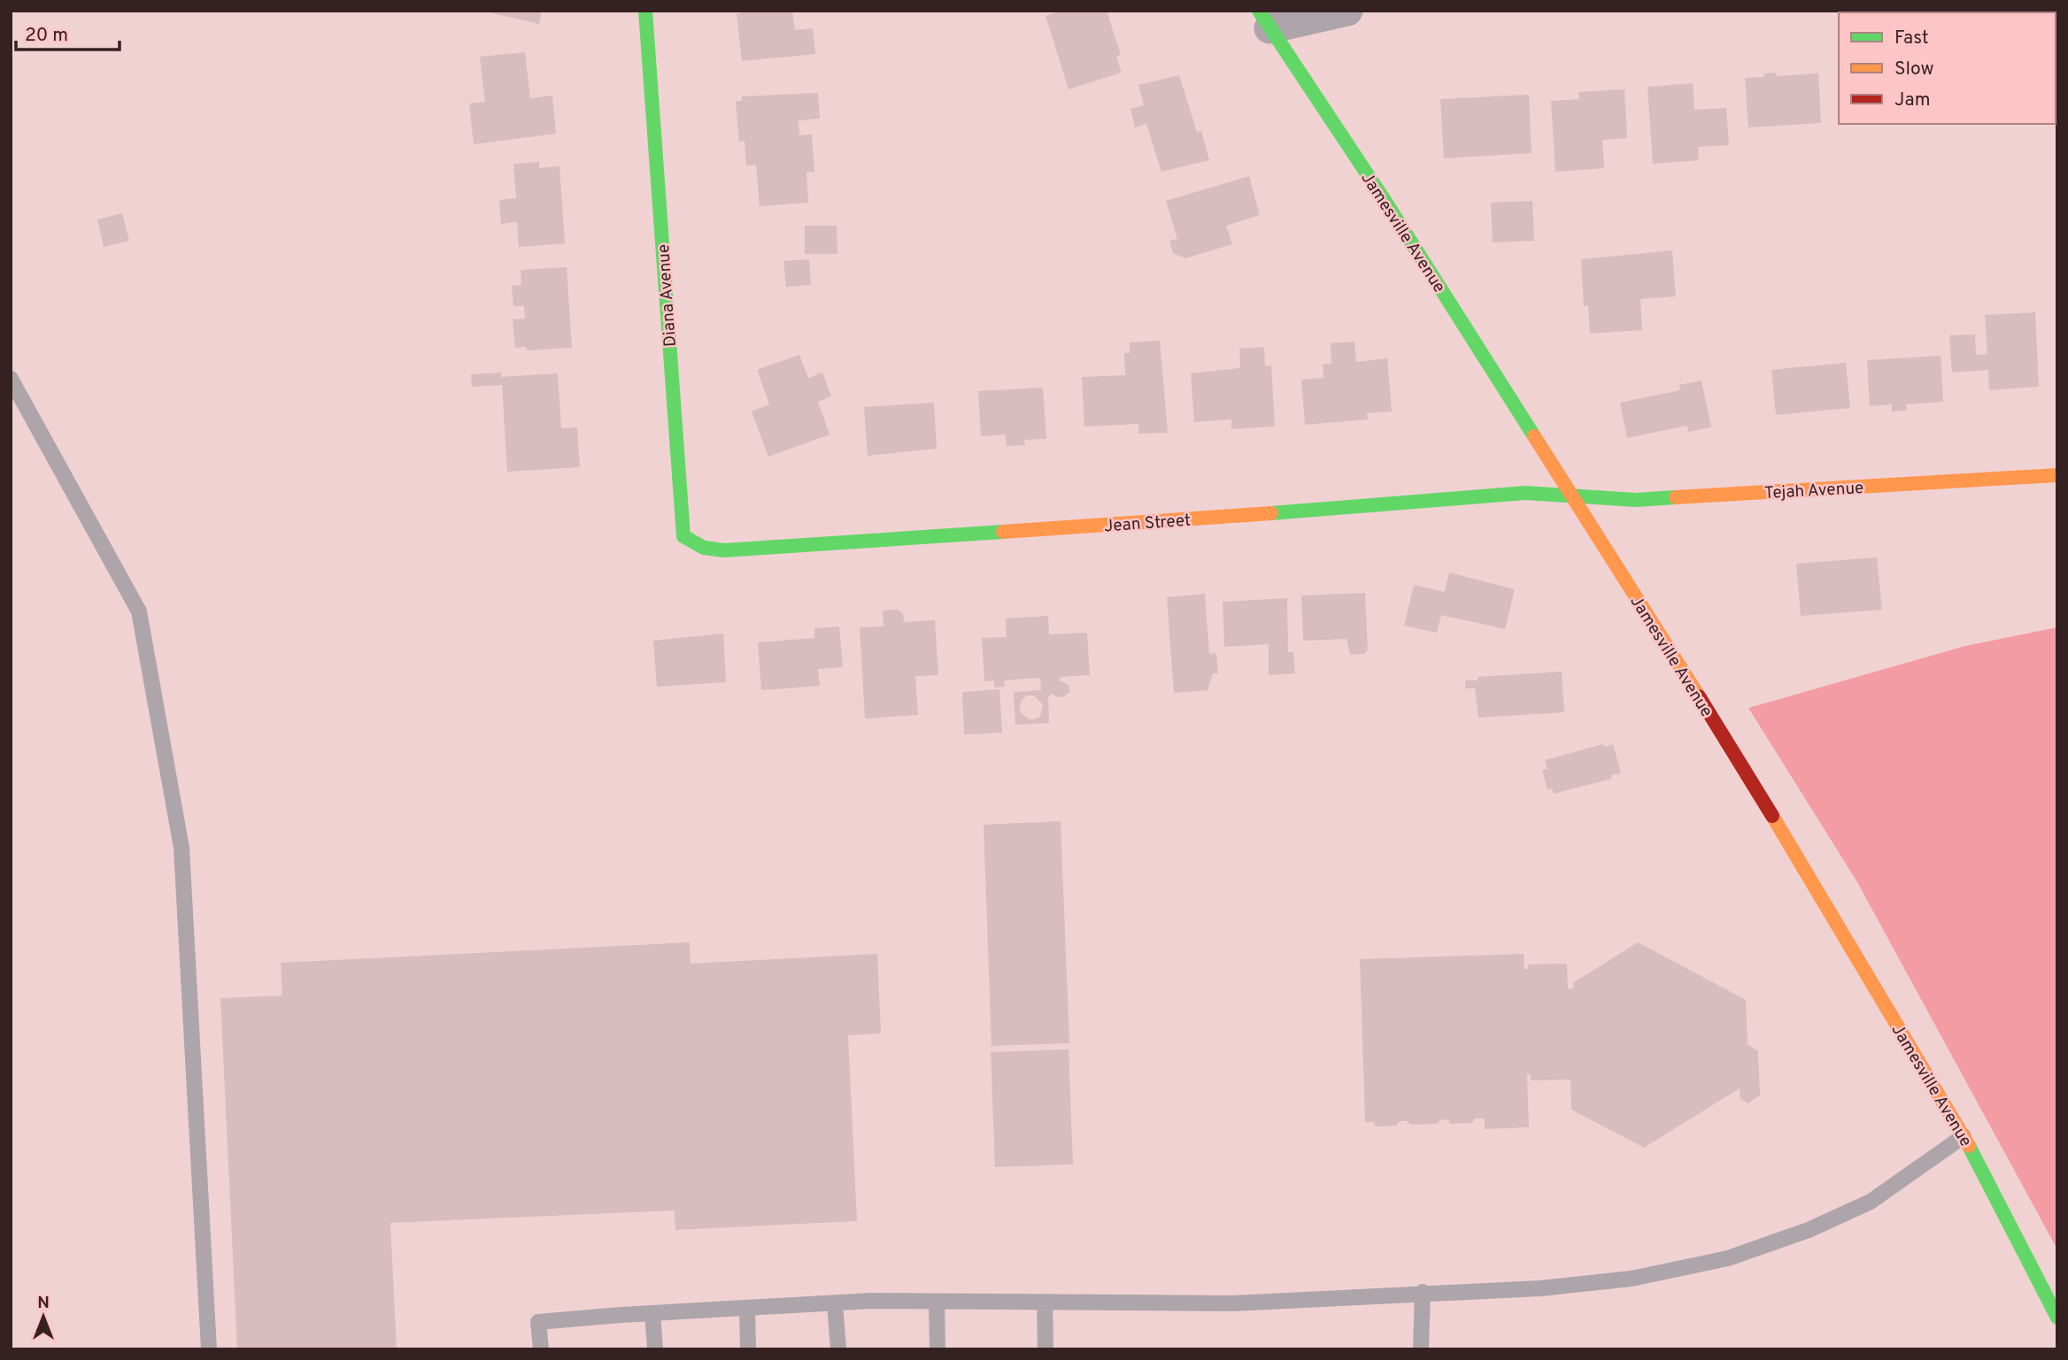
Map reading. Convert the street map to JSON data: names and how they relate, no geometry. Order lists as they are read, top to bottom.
{
  "streets": {
    "street": [
      "Jamesville Avenue",
      "Diana Avenue",
      "Tejah Avenue",
      "Jean Street"
    ]
  },
  "crossings": [
    ["Jamesville Avenue", "Tejah Avenue"],
    ["Jamesville Avenue", "Jean Street"],
    ["Diana Avenue", "Jean Street"],
    ["Tejah Avenue", "Jean Street"]
  ],
  "legend": ["Fast", "Slow", "Jam"],
  "scale_bar": "20 m",
  "north": "top"
}
